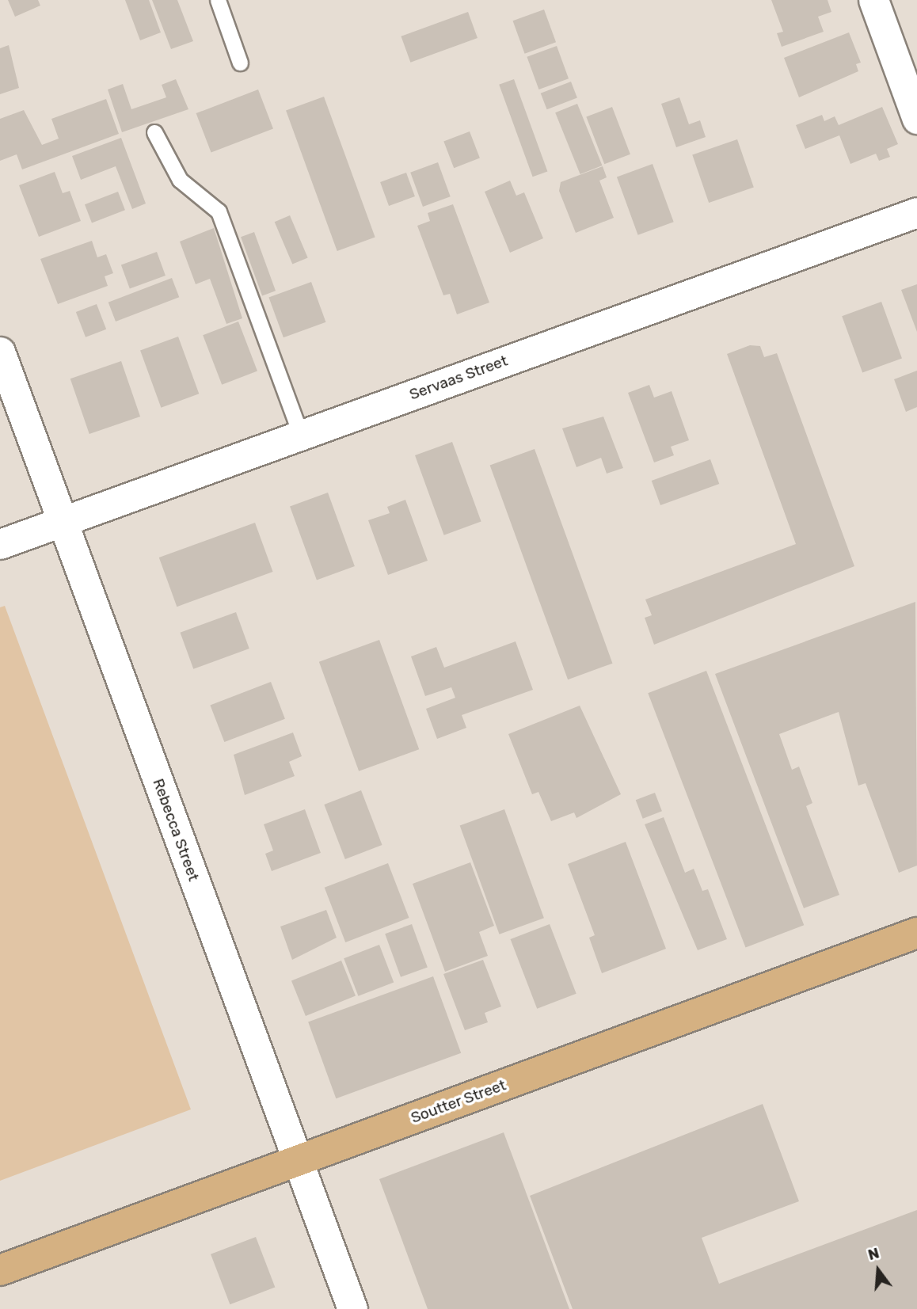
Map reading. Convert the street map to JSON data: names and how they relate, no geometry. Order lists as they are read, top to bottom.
{
  "streets": {
    "main road": ["Soutter Street"],
    "street": ["Servaas Street", "Rebecca Street"]
  },
  "crossings": [
    ["Servaas Street", "Rebecca Street"],
    ["Rebecca Street", "Soutter Street"]
  ],
  "north": "top"
}
